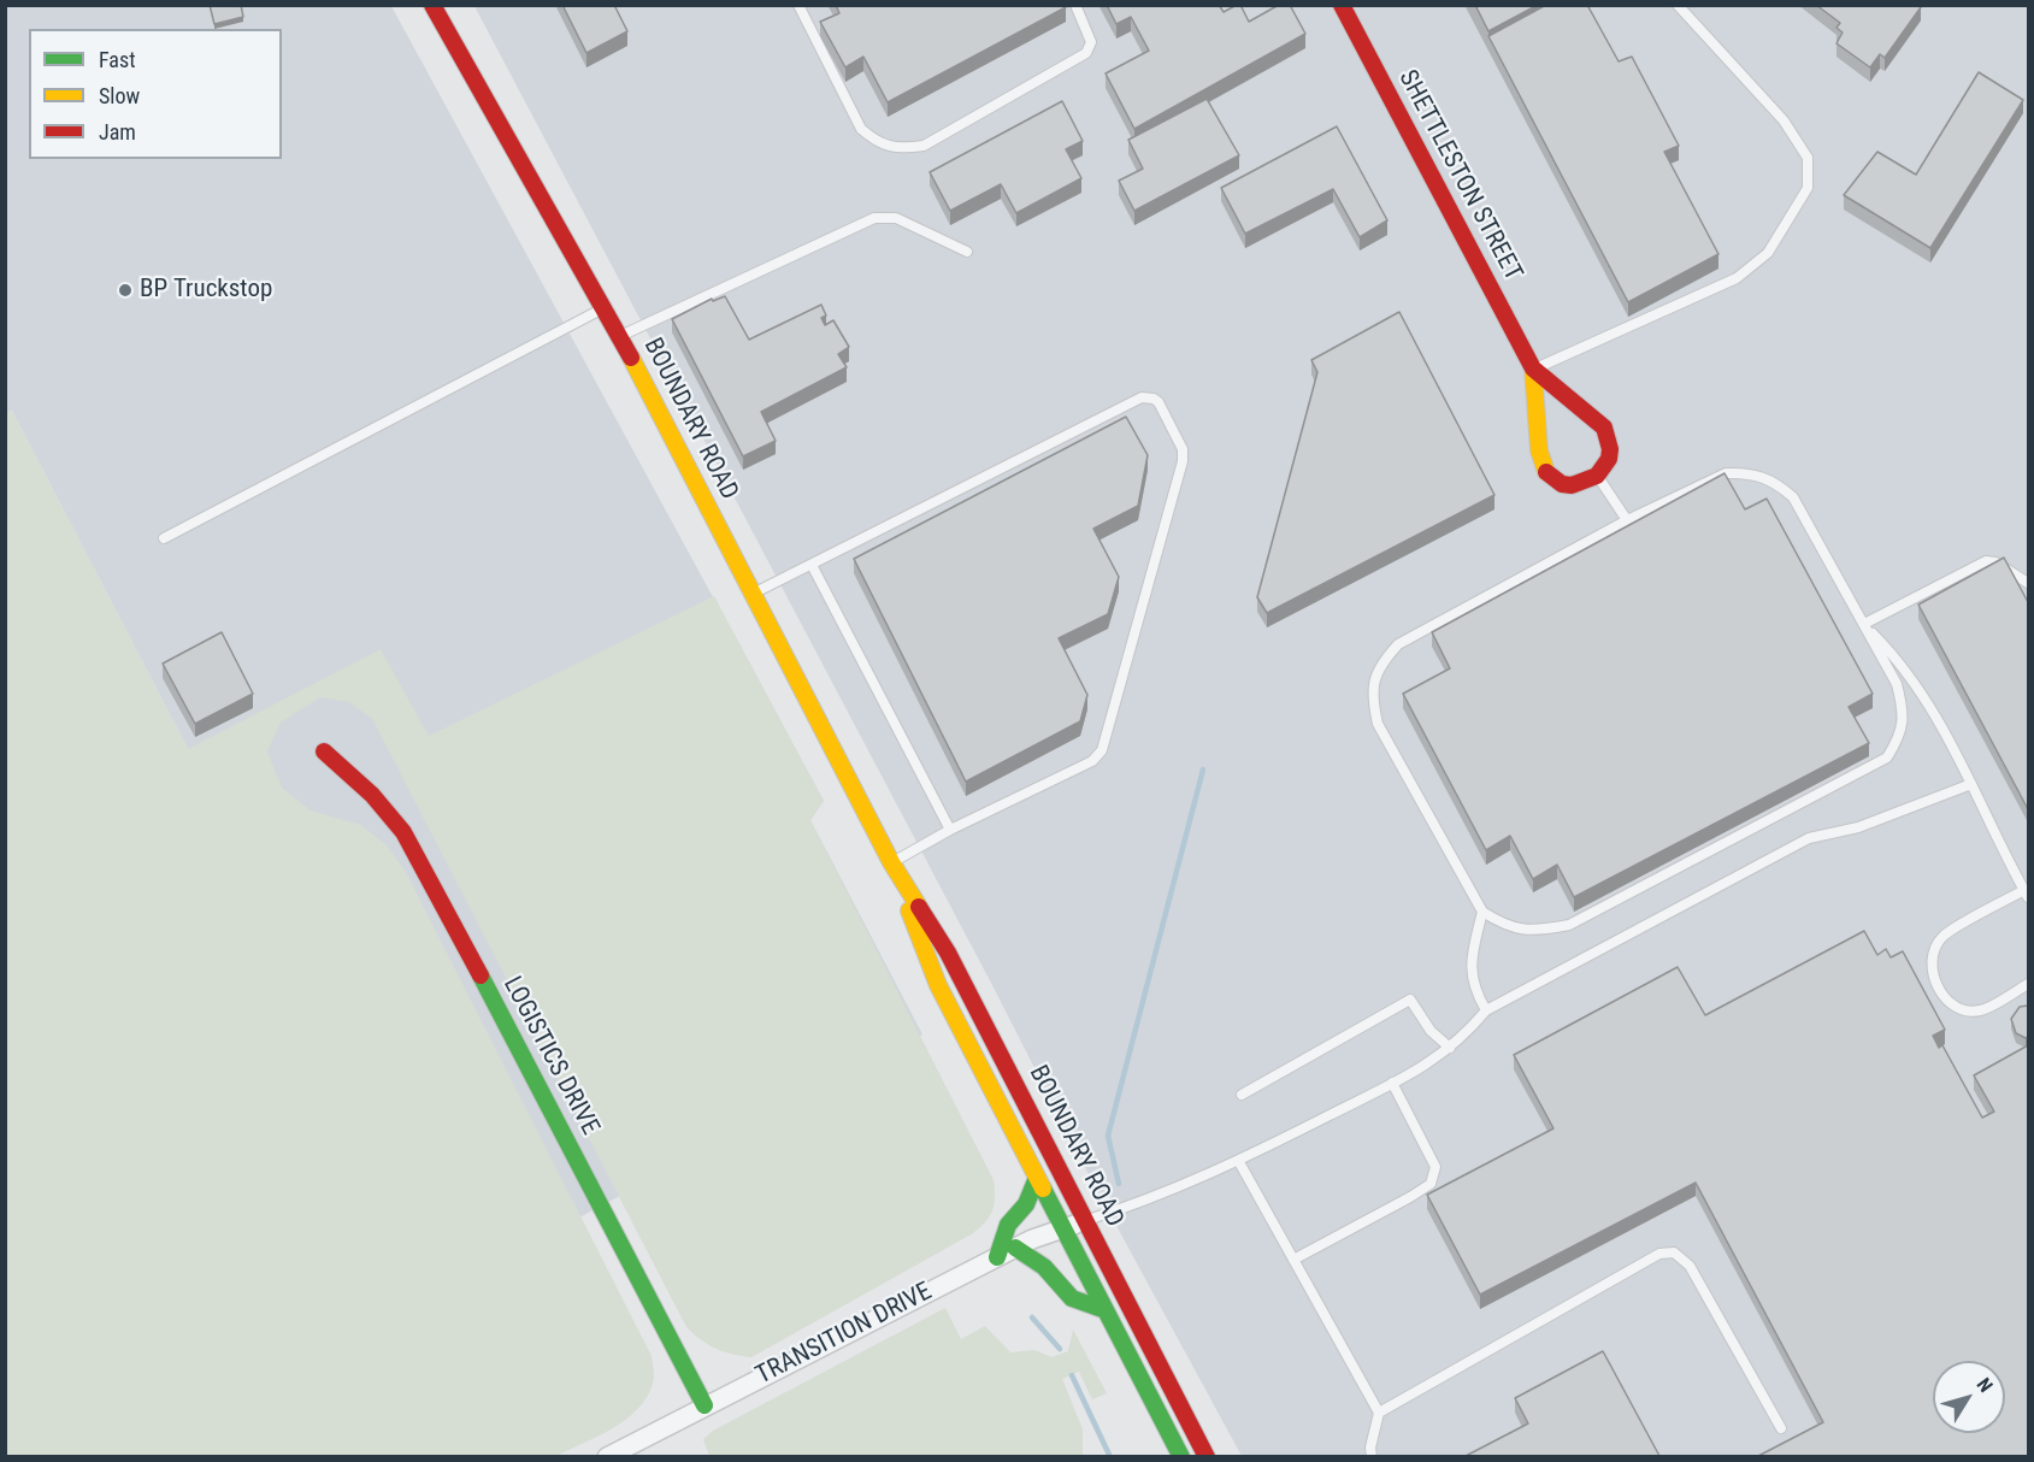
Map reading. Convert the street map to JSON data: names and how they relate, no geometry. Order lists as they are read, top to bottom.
{
  "streets": {
    "main road": ["SHETTLESTON STREET", "BOUNDARY ROAD", "LOGISTICS DRIVE"],
    "street": ["TRANSITION DRIVE"]
  },
  "crossings": [
    ["BOUNDARY ROAD", "TRANSITION DRIVE"],
    ["LOGISTICS DRIVE", "TRANSITION DRIVE"]
  ],
  "places": ["BP Truckstop"],
  "legend": ["Fast", "Slow", "Jam"],
  "north": "top right"
}
